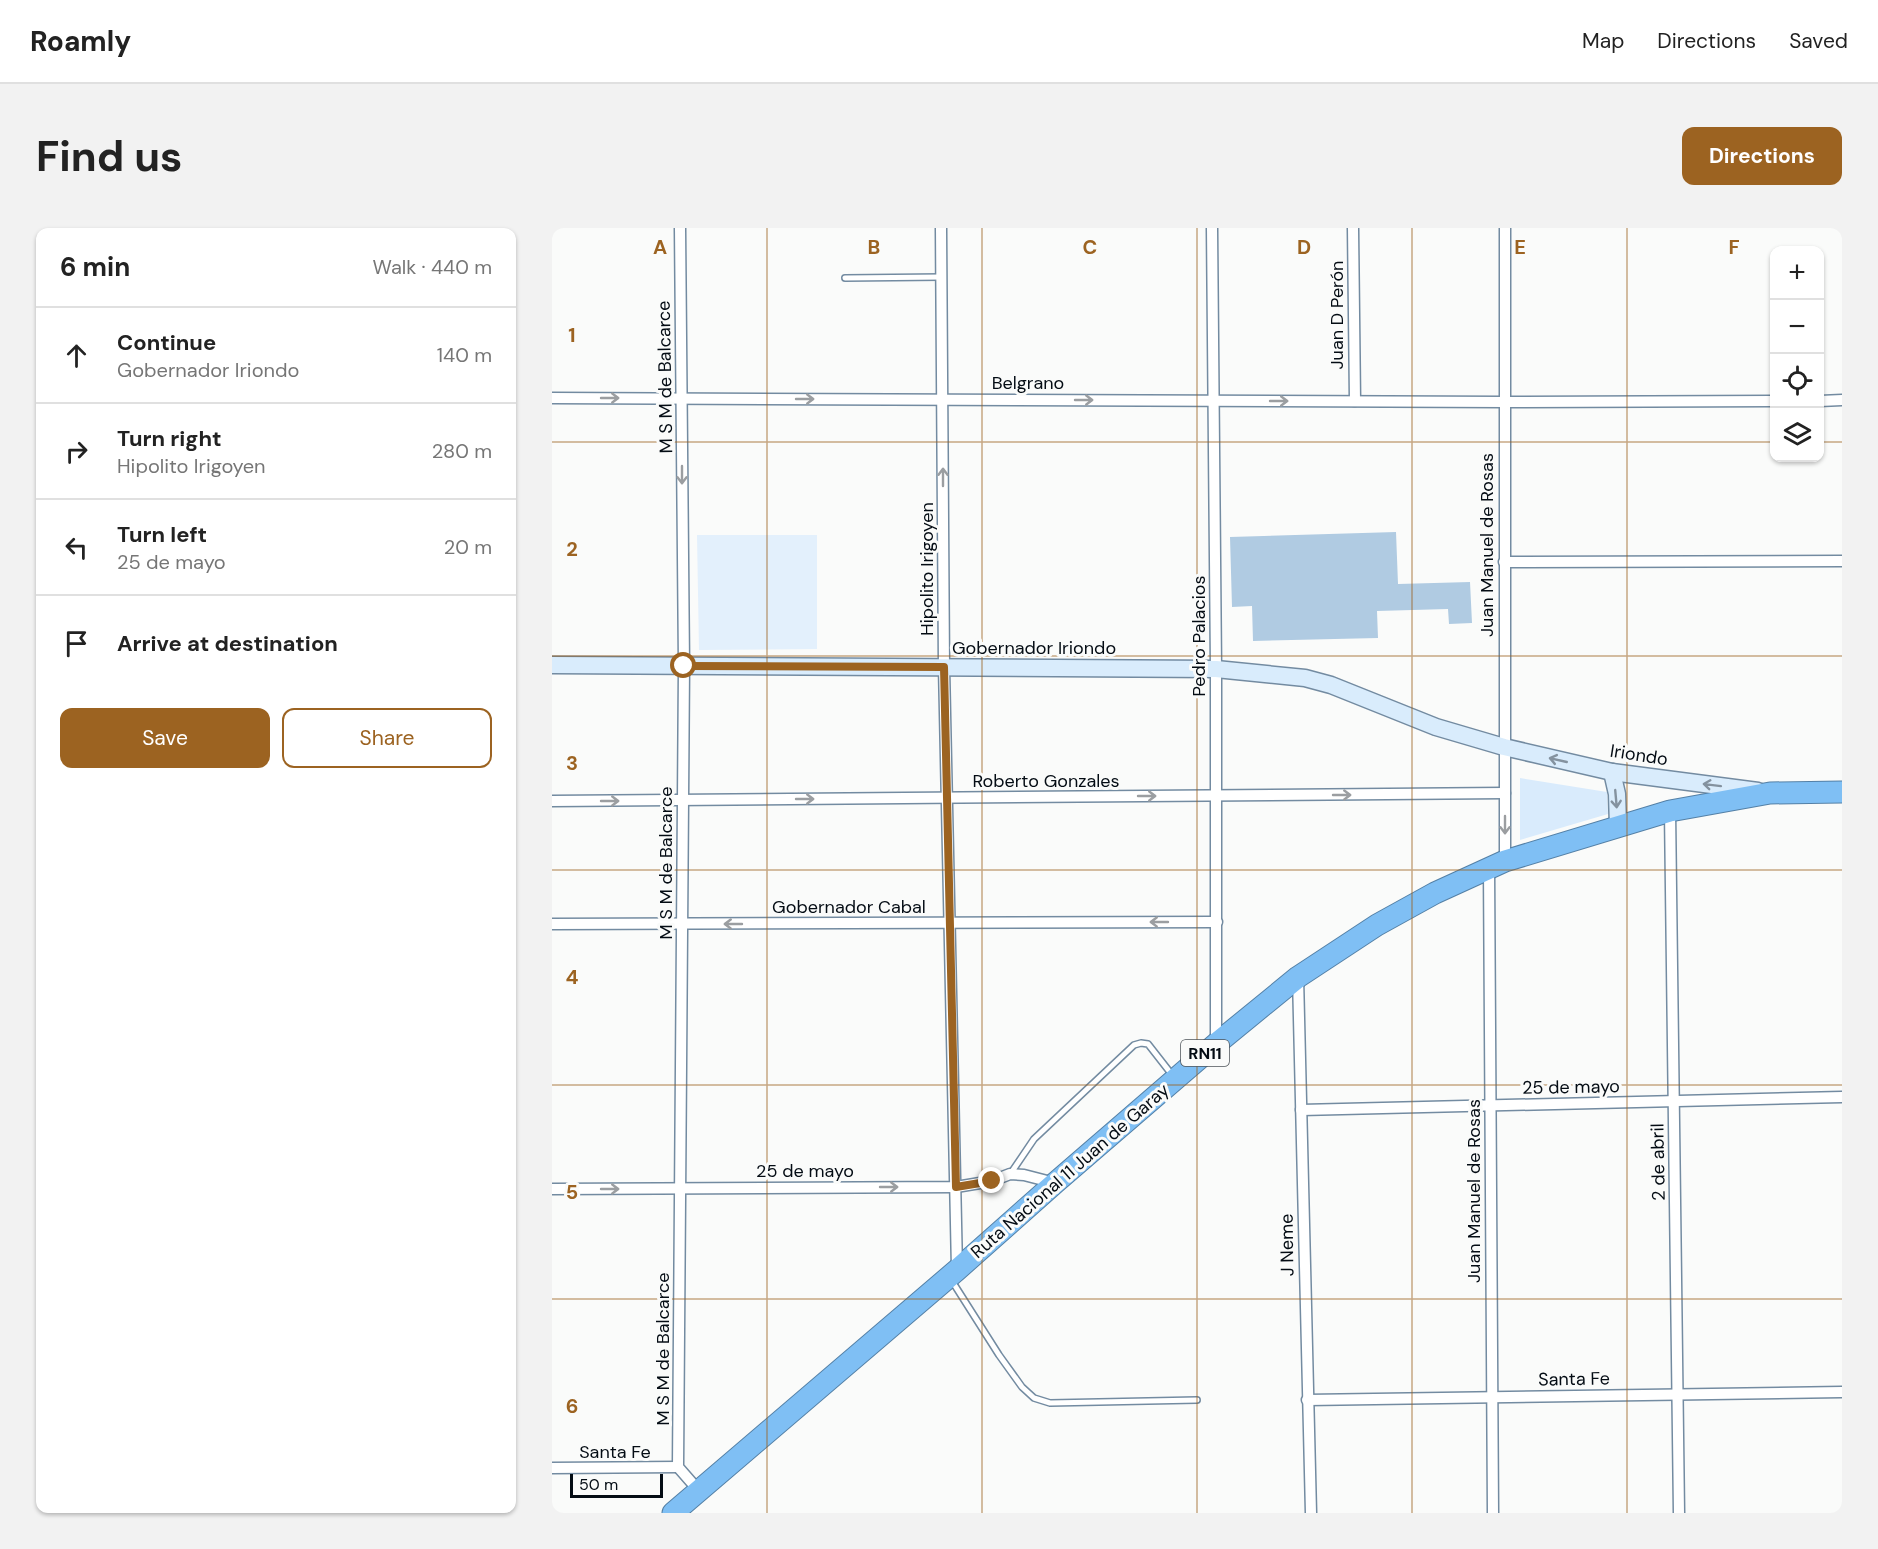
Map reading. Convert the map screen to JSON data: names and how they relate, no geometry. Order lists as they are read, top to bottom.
{
  "streets": {
    "highway": ["RN11", "Ruta Nacional 11 Juan de Garay"],
    "main road": ["Gobernador Iriondo", "Iriondo"],
    "street": [
      "Juan D Perón",
      "M S M de Balcarce",
      "Belgrano",
      "Juan Manuel de Rosas",
      "Hipolito Irigoyen",
      "Pedro Palacios",
      "Roberto Gonzales",
      "Gobernador Cabal",
      "25 de mayo",
      "2 de abril",
      "J Neme",
      "Santa Fe"
    ]
  },
  "crossings": [
    ["Juan D Perón", "Belgrano"],
    ["M S M de Balcarce", "Belgrano"],
    ["M S M de Balcarce", "Gobernador Iriondo"],
    ["M S M de Balcarce", "Roberto Gonzales"],
    ["M S M de Balcarce", "Gobernador Cabal"],
    ["M S M de Balcarce", "25 de mayo"],
    ["M S M de Balcarce", "Santa Fe"],
    ["Belgrano", "Juan Manuel de Rosas"],
    ["Belgrano", "Hipolito Irigoyen"],
    ["Belgrano", "Pedro Palacios"],
    ["Juan Manuel de Rosas", "Gobernador Iriondo"],
    ["Juan Manuel de Rosas", "Iriondo"],
    ["Juan Manuel de Rosas", "Roberto Gonzales"],
    ["Juan Manuel de Rosas", "25 de mayo"],
    ["Juan Manuel de Rosas", "Ruta Nacional 11 Juan de Garay"],
    ["Juan Manuel de Rosas", "Santa Fe"],
    ["Hipolito Irigoyen", "Gobernador Iriondo"],
    ["Hipolito Irigoyen", "Roberto Gonzales"],
    ["Hipolito Irigoyen", "Gobernador Cabal"],
    ["Hipolito Irigoyen", "25 de mayo"],
    ["Hipolito Irigoyen", "Ruta Nacional 11 Juan de Garay"],
    ["Pedro Palacios", "Gobernador Iriondo"],
    ["Pedro Palacios", "Roberto Gonzales"],
    ["Pedro Palacios", "Gobernador Cabal"],
    ["Pedro Palacios", "Ruta Nacional 11 Juan de Garay"],
    ["Gobernador Iriondo", "Iriondo"],
    ["Iriondo", "Ruta Nacional 11 Juan de Garay"],
    ["25 de mayo", "2 de abril"],
    ["25 de mayo", "Ruta Nacional 11 Juan de Garay"],
    ["25 de mayo", "J Neme"],
    ["2 de abril", "Ruta Nacional 11 Juan de Garay"],
    ["2 de abril", "Santa Fe"],
    ["Ruta Nacional 11 Juan de Garay", "J Neme"],
    ["J Neme", "Santa Fe"]
  ],
  "one_way": [
    "Belgrano",
    "Iriondo",
    "Roberto Gonzales",
    "Gobernador Cabal",
    "25 de mayo"
  ],
  "scale_bar": "50 m",
  "page": {
    "header": "Roamly",
    "nav": ["Map", "Directions", "Saved"],
    "buttons": [
      "Directions",
      ["Save", "Share"]
    ],
    "title": "Find us",
    "heading": ["6 min", "Walk · 440 m"],
    "map_buttons": ["+", "−"],
    "list": [
      ["Continue", "Gobernador Iriondo", "140 m"],
      ["Turn right", "Hipolito Irigoyen", "280 m"],
      ["Turn left", "25 de mayo", "20 m"],
      "Arrive at destination"
    ],
    "scale": "50 m"
  },
  "grid": {
    "columns": [
      "A",
      "B",
      "C",
      "D",
      "E",
      "F"
    ],
    "rows": [
      "1",
      "2",
      "3",
      "4",
      "5",
      "6"
    ]
  }
}
